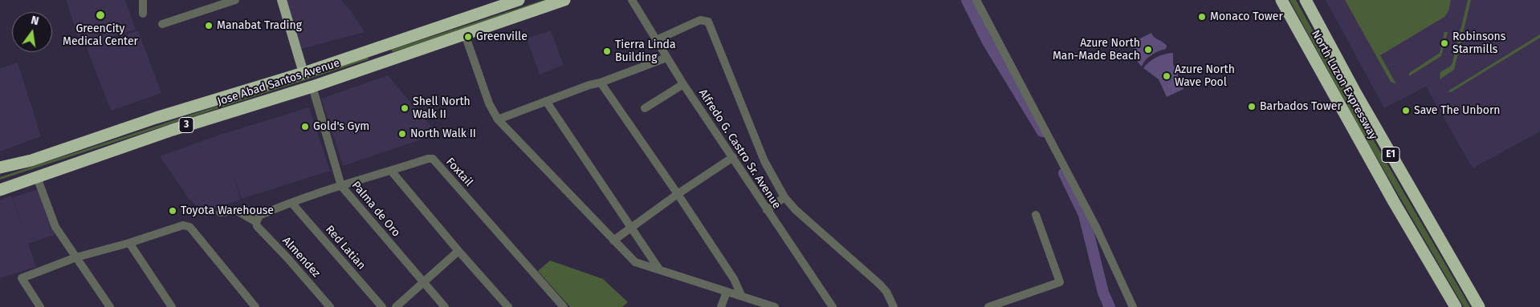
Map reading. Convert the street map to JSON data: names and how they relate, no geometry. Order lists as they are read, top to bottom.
{
  "streets": {
    "highway": [
      "Jose Abad Santos Avenue",
      "North Luzon Expressway",
      "3",
      "E1"
    ],
    "street": [
      "Alfredo G. Castro Sr. Avenue",
      "Foxtail",
      "Palma de Oro",
      "Red Latian",
      "Almendez"
    ]
  },
  "crossings": [
    ["Jose Abad Santos Avenue", "Palma de Oro"],
    ["Foxtail", "Palma de Oro"],
    ["Foxtail", "Red Latian"],
    ["Foxtail", "Almendez"]
  ],
  "places": [
    "GreenCity Medical Center",
    "Monaco Tower",
    "Manabat Trading",
    "Greenville",
    "Robinsons Starmills",
    "Azure North Man-Made Beach",
    "Tierra Linda Building",
    "Azure North Wave Pool",
    "Barbados Tower",
    "Shell North Walk II",
    "Save The Unborn",
    "Gold's Gym",
    "North Walk II",
    "Toyota Warehouse"
  ],
  "north": "top"
}
